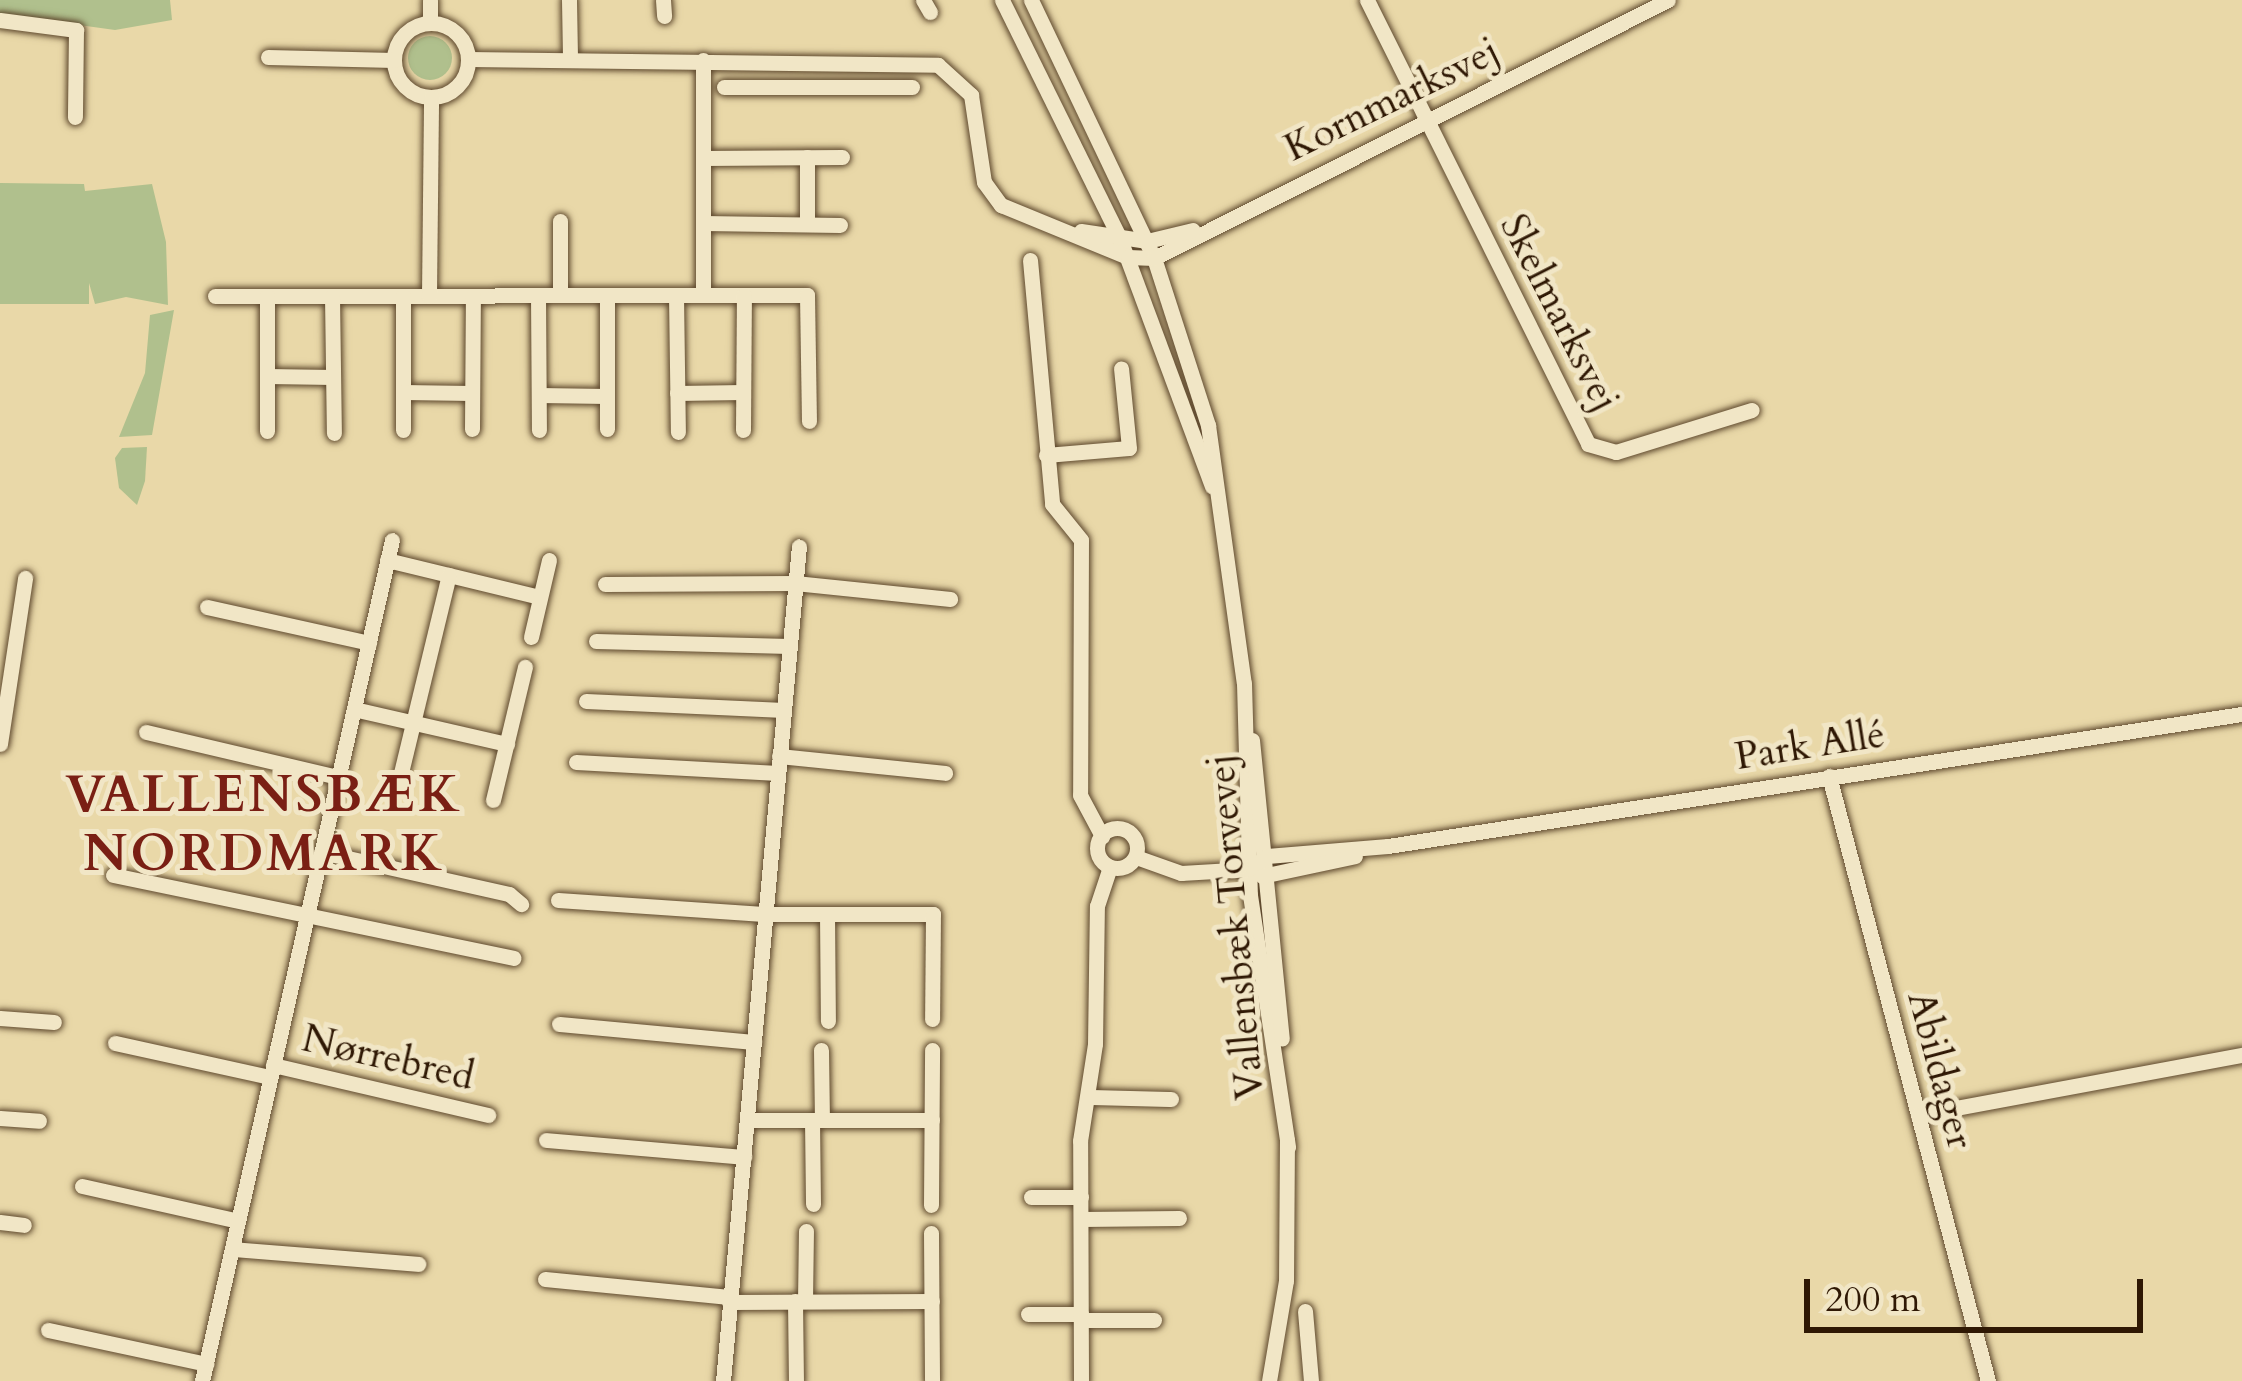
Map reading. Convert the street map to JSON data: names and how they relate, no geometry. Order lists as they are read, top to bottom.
{
  "streets": {
    "street": [
      "Kornmarksvej",
      "Skelmarksvej",
      "Park Allé",
      "Vallensbæk Torvevej",
      "Nørrebred",
      "Abildager"
    ]
  },
  "crossings": [
    ["Kornmarksvej", "Skelmarksvej"],
    ["Kornmarksvej", "Vallensbæk Torvevej"],
    ["Park Allé", "Vallensbæk Torvevej"],
    ["Park Allé", "Abildager"]
  ],
  "districts": ["VALLENSBÆK NORDMARK"],
  "scale_bar": "200 m"
}
